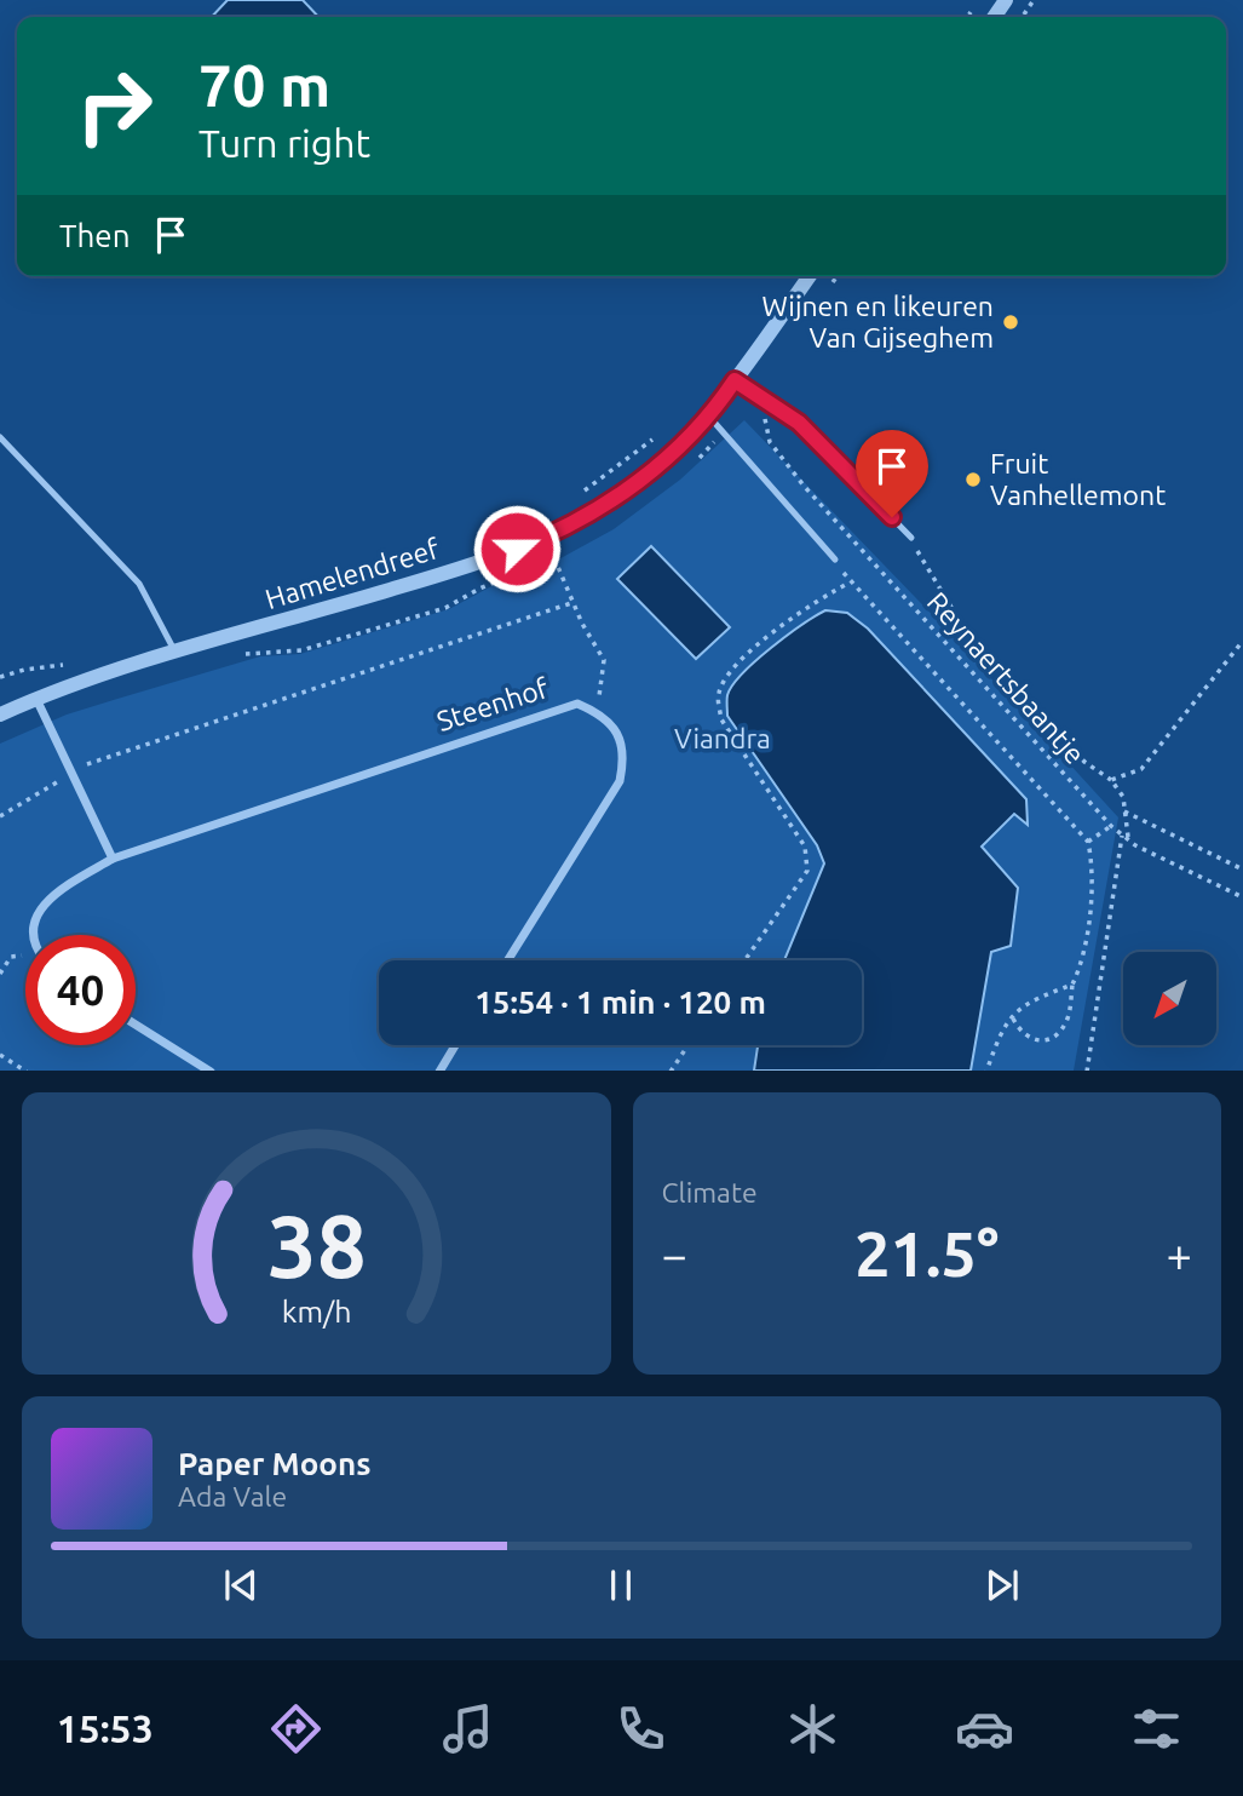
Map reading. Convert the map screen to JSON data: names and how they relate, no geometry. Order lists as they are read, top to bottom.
{
  "streets": {
    "street": ["Hamelendreef", "Steenhof"],
    "path": ["Reynaertsbaantje"]
  },
  "parks": ["Viandra"],
  "places": ["Wijnen en likeuren Van Gijseghem", "Fruit Vanhellemont"],
  "north": "bottom left",
  "page": {
    "turn": ["70 m", "Turn right"],
    "then": "Then",
    "limit": "40",
    "trip": "15:54 · 1 min · 120 m",
    "tile": "Climate",
    "heat": ["−", "21.5°", "+"],
    "song": ["Paper Moons", "Ada Vale"],
    "tabs": "15:53",
    "gauge": ["38", "km/h"]
  }
}
